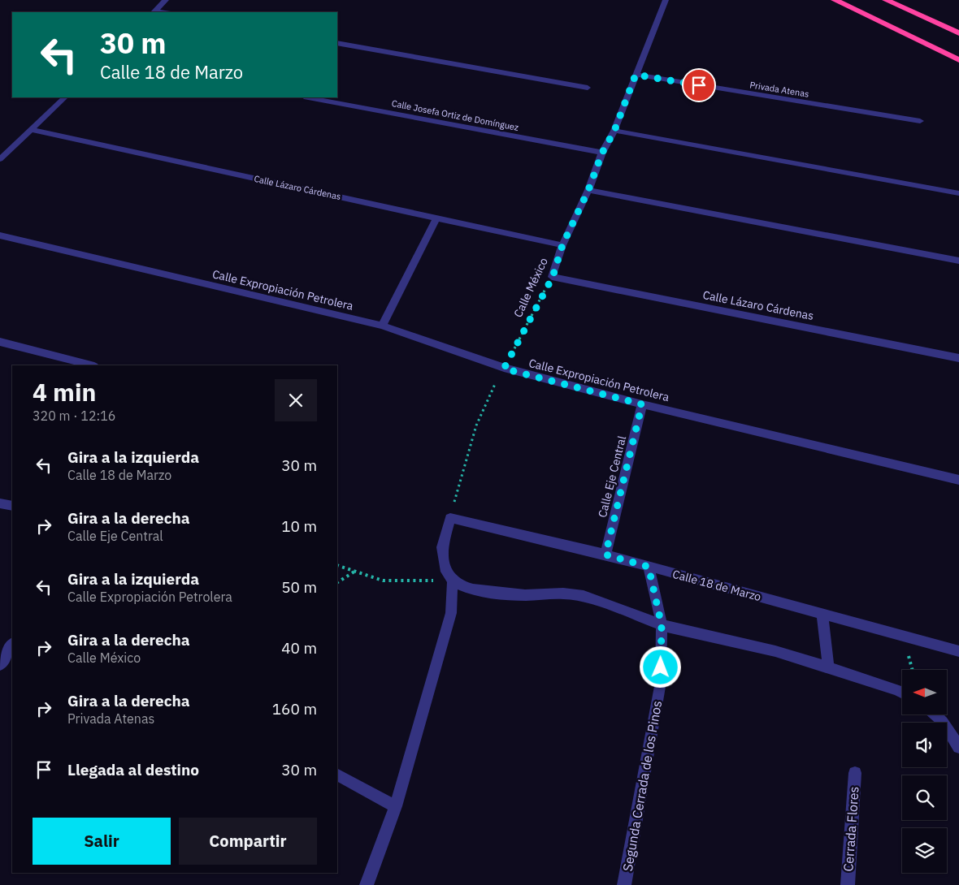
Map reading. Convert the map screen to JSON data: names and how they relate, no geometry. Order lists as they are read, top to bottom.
{
  "streets": {
    "street": [
      "Privada Atenas",
      "Calle Josefa Ortiz de Domínguez",
      "Calle Lázaro Cárdenas",
      "Calle México",
      "Calle Expropiación Petrolera",
      "Calle Eje Central",
      "Calle 18 de Marzo",
      "Segunda Cerrada de los Pinos",
      "Cerrada Flores"
    ]
  },
  "crossings": [
    ["Privada Atenas", "Calle México"],
    ["Calle Josefa Ortiz de Domínguez", "Calle México"],
    ["Calle Lázaro Cárdenas", "Calle México"],
    ["Calle México", "Calle Expropiación Petrolera"],
    ["Calle México", "Calle 18 de Marzo"],
    ["Calle Expropiación Petrolera", "Calle Eje Central"],
    ["Calle Eje Central", "Calle 18 de Marzo"],
    ["Calle 18 de Marzo", "Segunda Cerrada de los Pinos"]
  ],
  "north": "left",
  "page": {
    "turn": ["30 m", "Calle 18 de Marzo"],
    "heading": ["4 min", "320 m · 12:16"],
    "list": [
      {
        "name": "Gira a la izquierda",
        "note": "Calle 18 de Marzo",
        "value": "30 m"
      },
      {
        "name": "Gira a la derecha",
        "note": "Calle Eje Central",
        "value": "10 m"
      },
      {
        "name": "Gira a la izquierda",
        "note": "Calle Expropiación Petrolera",
        "value": "50 m"
      },
      {
        "name": "Gira a la derecha",
        "note": "Calle México",
        "value": "40 m"
      },
      {
        "name": "Gira a la derecha",
        "note": "Privada Atenas",
        "value": "160 m"
      },
      {
        "name": "Llegada al destino",
        "value": "30 m"
      }
    ],
    "buttons": ["Salir", "Compartir"]
  }
}
